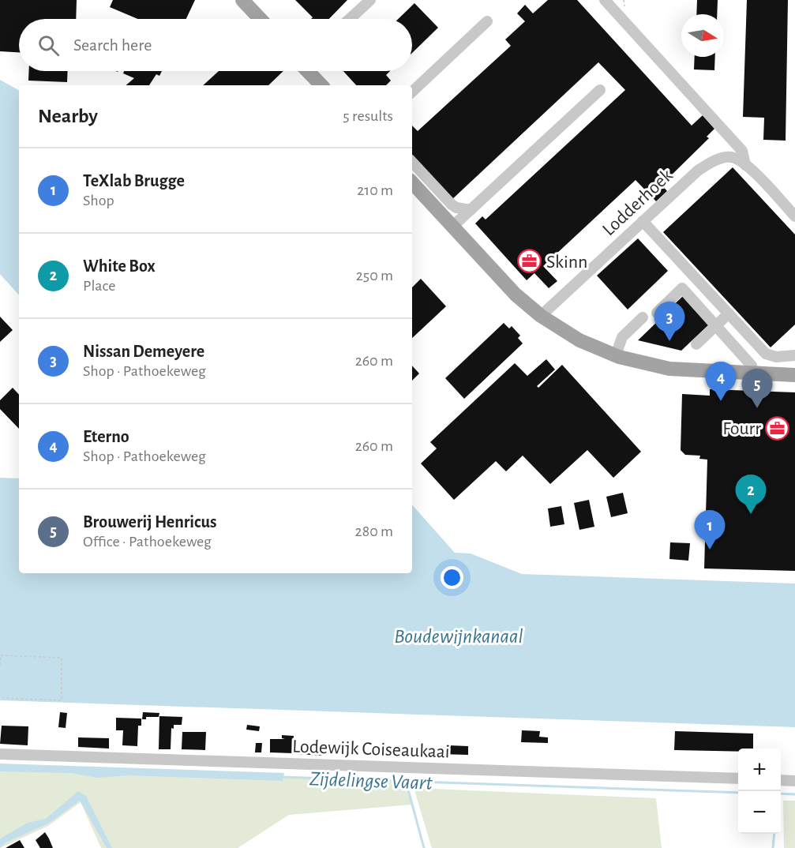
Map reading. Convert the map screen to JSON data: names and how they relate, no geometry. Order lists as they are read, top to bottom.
{
  "streets": {
    "street": ["Lodderhoek", "Lodewijk Coiseaukaai"]
  },
  "water": ["Boudewijnkanaal", "Zijdelingse Vaart"],
  "places": {
    "office": ["Skinn", "Fourr"]
  },
  "north": "right",
  "page": {
    "search": "Search here",
    "heading": ["Nearby", "5 results"],
    "list": [
      {
        "mark": "1",
        "name": "TeXlab Brugge",
        "note": "Shop",
        "value": "210 m"
      },
      {
        "mark": "2",
        "name": "White Box",
        "note": "Place",
        "value": "250 m"
      },
      {
        "mark": "3",
        "name": "Nissan Demeyere",
        "note": "Shop · Pathoekeweg",
        "value": "260 m"
      },
      {
        "mark": "4",
        "name": "Eterno",
        "note": "Shop · Pathoekeweg",
        "value": "260 m"
      },
      {
        "mark": "5",
        "name": "Brouwerij Henricus",
        "note": "Office · Pathoekeweg",
        "value": "280 m"
      }
    ],
    "pins": [
      "3",
      "4",
      "5",
      "2",
      "1"
    ],
    "map_buttons": ["+", "−"]
  }
}
